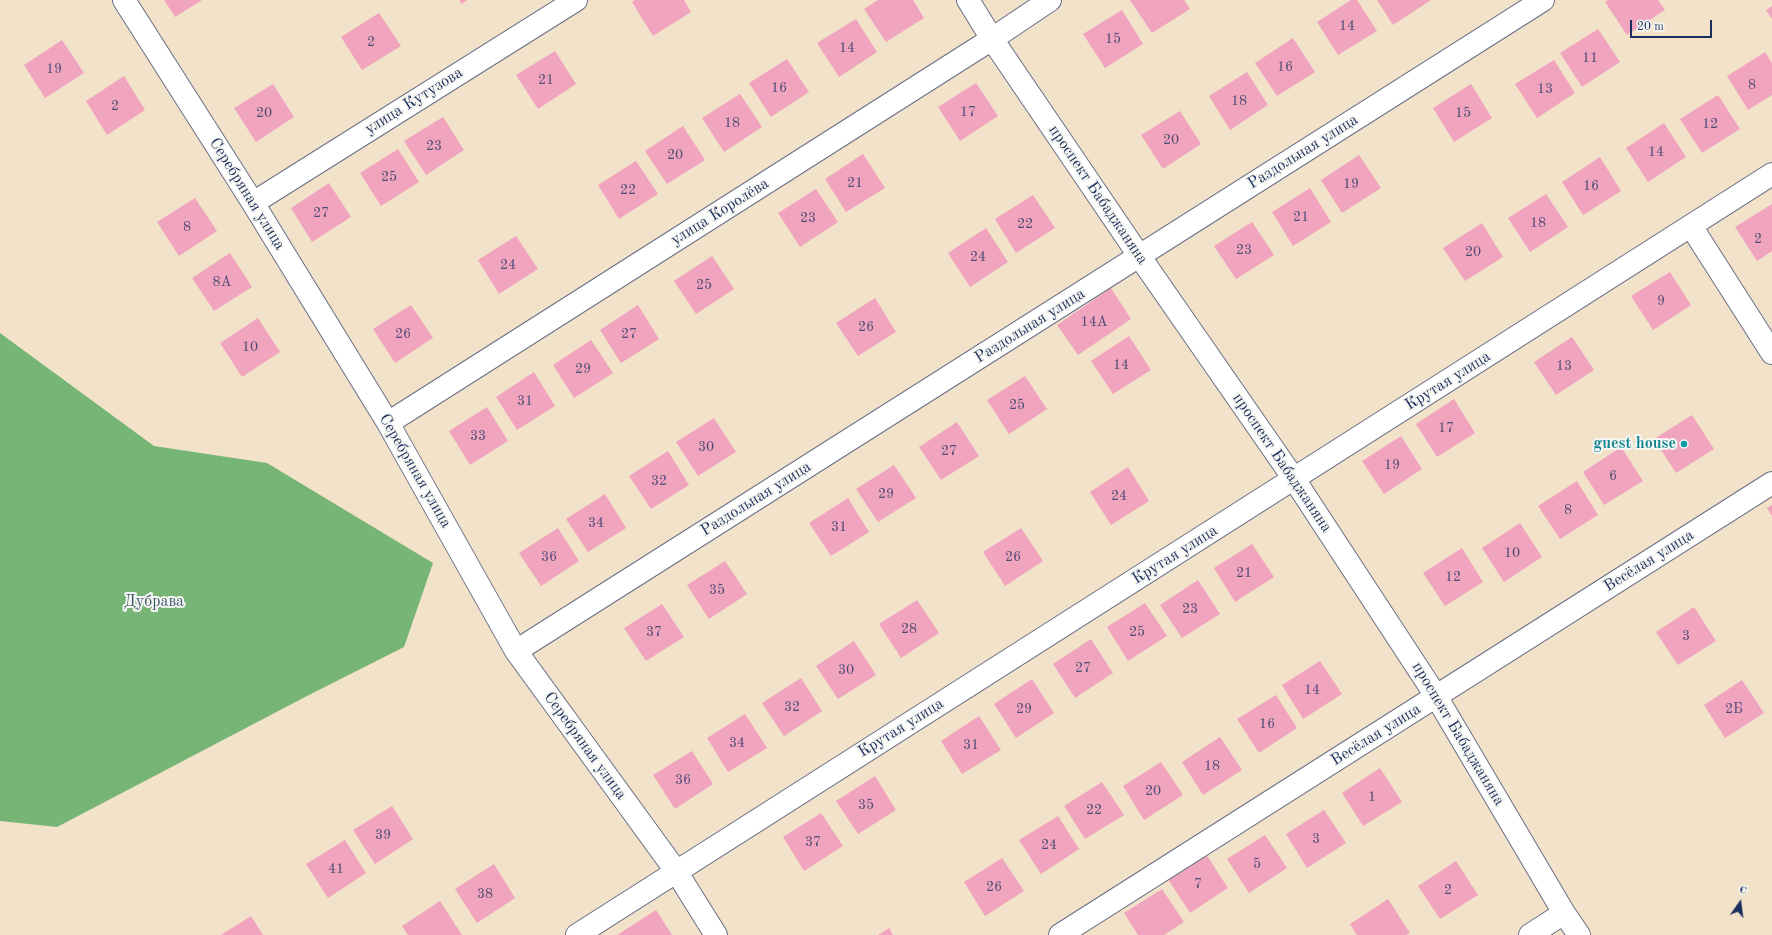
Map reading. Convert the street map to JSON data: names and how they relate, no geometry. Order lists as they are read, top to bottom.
{
  "streets": {
    "street": [
      "улица Кутузова",
      "Раздольная улица",
      "Серебряная улица",
      "проспект Бабаджаняна",
      "улица Королёва",
      "Крутая улица",
      "Весёлая улица"
    ]
  },
  "crossings": [
    ["улица Кутузова", "Серебряная улица"],
    ["Раздольная улица", "Серебряная улица"],
    ["Раздольная улица", "проспект Бабаджаняна"],
    ["Серебряная улица", "улица Королёва"],
    ["Серебряная улица", "Крутая улица"],
    ["проспект Бабаджаняна", "улица Королёва"],
    ["проспект Бабаджаняна", "Крутая улица"],
    ["проспект Бабаджаняна", "Весёлая улица"]
  ],
  "parks": ["Дубрава"],
  "places": ["guest house"],
  "house_numbers": [
    "14",
    "15",
    "2",
    "14",
    "11",
    "16",
    "19",
    "21",
    "8",
    "16",
    "13",
    "18",
    "2",
    "17",
    "20",
    "15",
    "18",
    "12",
    "20",
    "23",
    "14",
    "20",
    "25",
    "21",
    "19",
    "16",
    "22",
    "27",
    "21",
    "23",
    "18",
    "22",
    "8",
    "2",
    "23",
    "20",
    "24",
    "24",
    "8А",
    "25",
    "9",
    "14А",
    "26",
    "26",
    "27",
    "10",
    "14",
    "13",
    "29",
    "31",
    "25",
    "17",
    "33",
    "30",
    "27",
    "19",
    "6",
    "32",
    "29",
    "24",
    "8",
    "34",
    "31",
    "10",
    "36",
    "26",
    "21",
    "12",
    "35",
    "23",
    "28",
    "37",
    "25",
    "3",
    "27",
    "30",
    "14",
    "32",
    "29",
    "2Б",
    "16",
    "34",
    "31",
    "18",
    "36",
    "20",
    "1",
    "35",
    "22",
    "39",
    "3",
    "37",
    "24",
    "5",
    "41",
    "7",
    "26",
    "2",
    "38"
  ],
  "scale_bar": "20 m",
  "north": "top"
}
